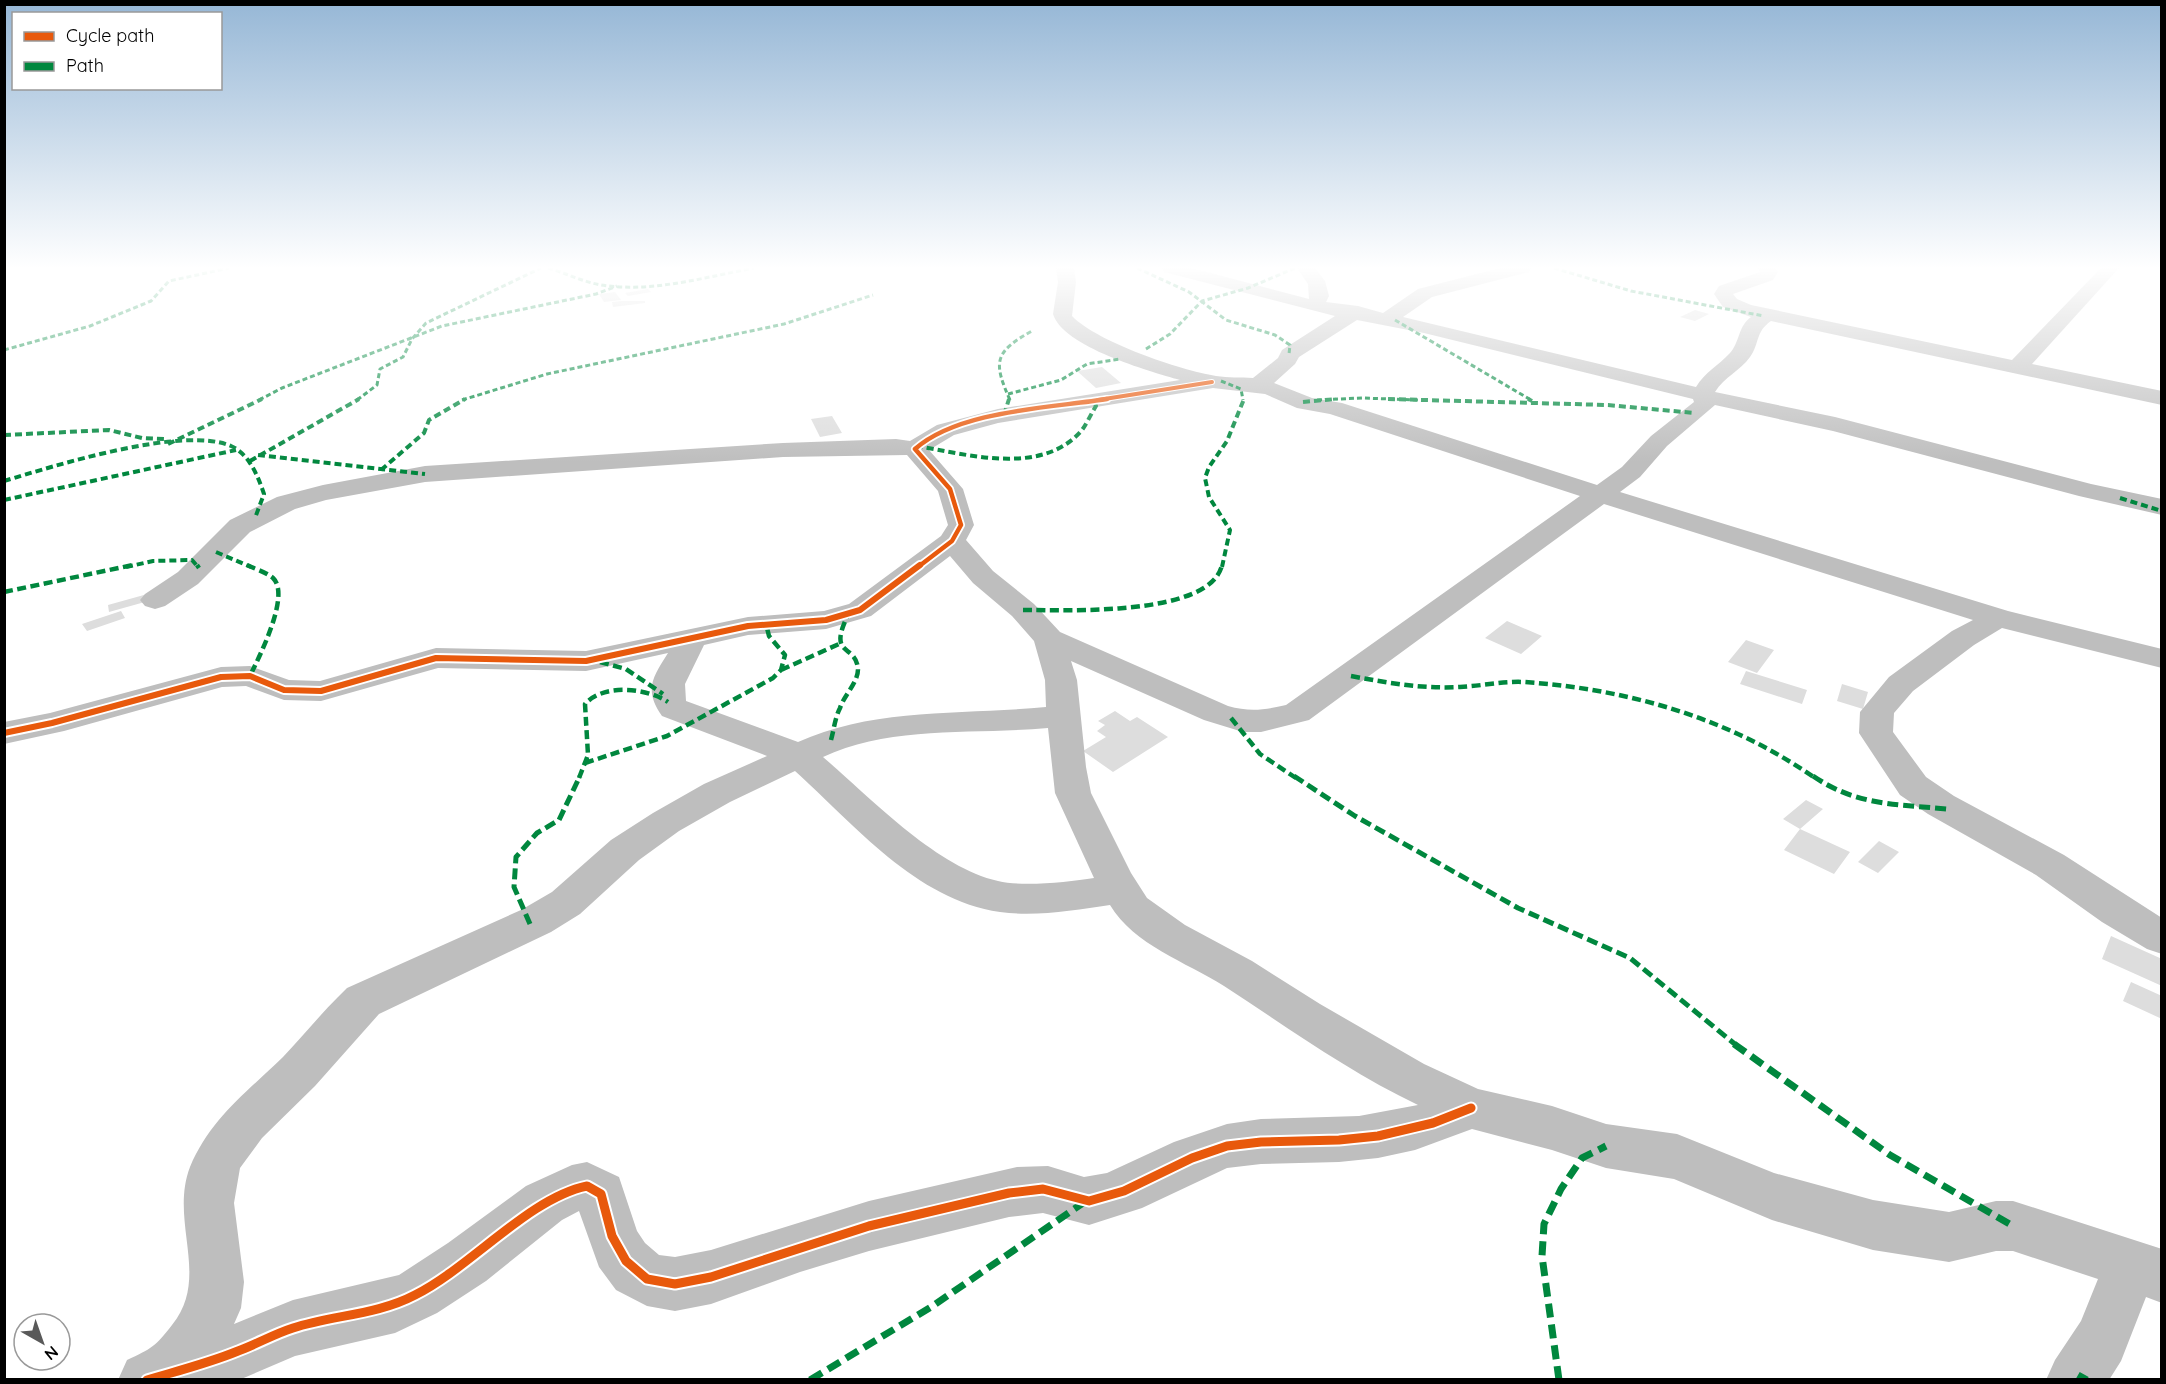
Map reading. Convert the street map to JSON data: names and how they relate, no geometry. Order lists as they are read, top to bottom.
{
  "legend": ["Cycle path", "Path"],
  "north": "bottom right"
}
